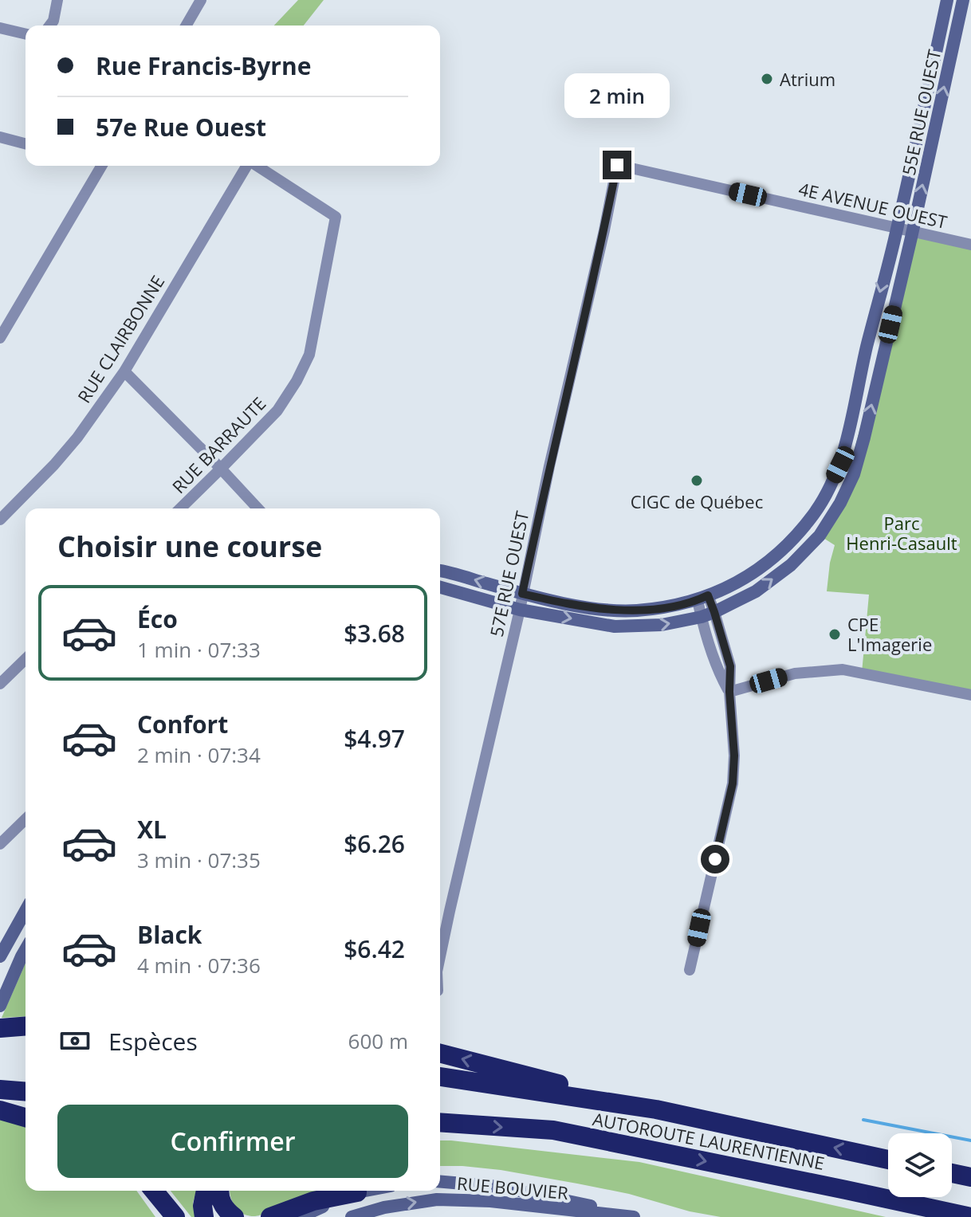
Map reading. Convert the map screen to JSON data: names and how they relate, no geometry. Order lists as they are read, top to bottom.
{
  "streets": {
    "highway": ["AUTOROUTE LAURENTIENNE"],
    "street": [
      "55E RUE OUEST",
      "4E AVENUE OUEST",
      "RUE CLAIRBONNE",
      "RUE BARRAUTE",
      "57E RUE OUEST",
      "RUE BOUVIER"
    ]
  },
  "crossings": [
    ["55E RUE OUEST", "4E AVENUE OUEST"],
    ["55E RUE OUEST", "57E RUE OUEST"],
    ["4E AVENUE OUEST", "57E RUE OUEST"]
  ],
  "parks": ["Parc Henri-Casault"],
  "places": ["Atrium", "CIGC de Québec", "CPE L'Imagerie"],
  "page": {
    "banner": ["Rue Francis-Byrne", "57e Rue Ouest"],
    "bubble": "2 min",
    "heading": "Choisir une course",
    "list": [
      {
        "name": "Éco",
        "note": "1 min · 07:33",
        "value": "$3.68"
      },
      {
        "name": "Confort",
        "note": "2 min · 07:34",
        "value": "$4.97"
      },
      {
        "name": "XL",
        "note": "3 min · 07:35",
        "value": "$6.26"
      },
      {
        "name": "Black",
        "note": "4 min · 07:36",
        "value": "$6.42"
      }
    ],
    "pay": ["Espèces", "600 m"],
    "buttons": "Confirmer"
  }
}
